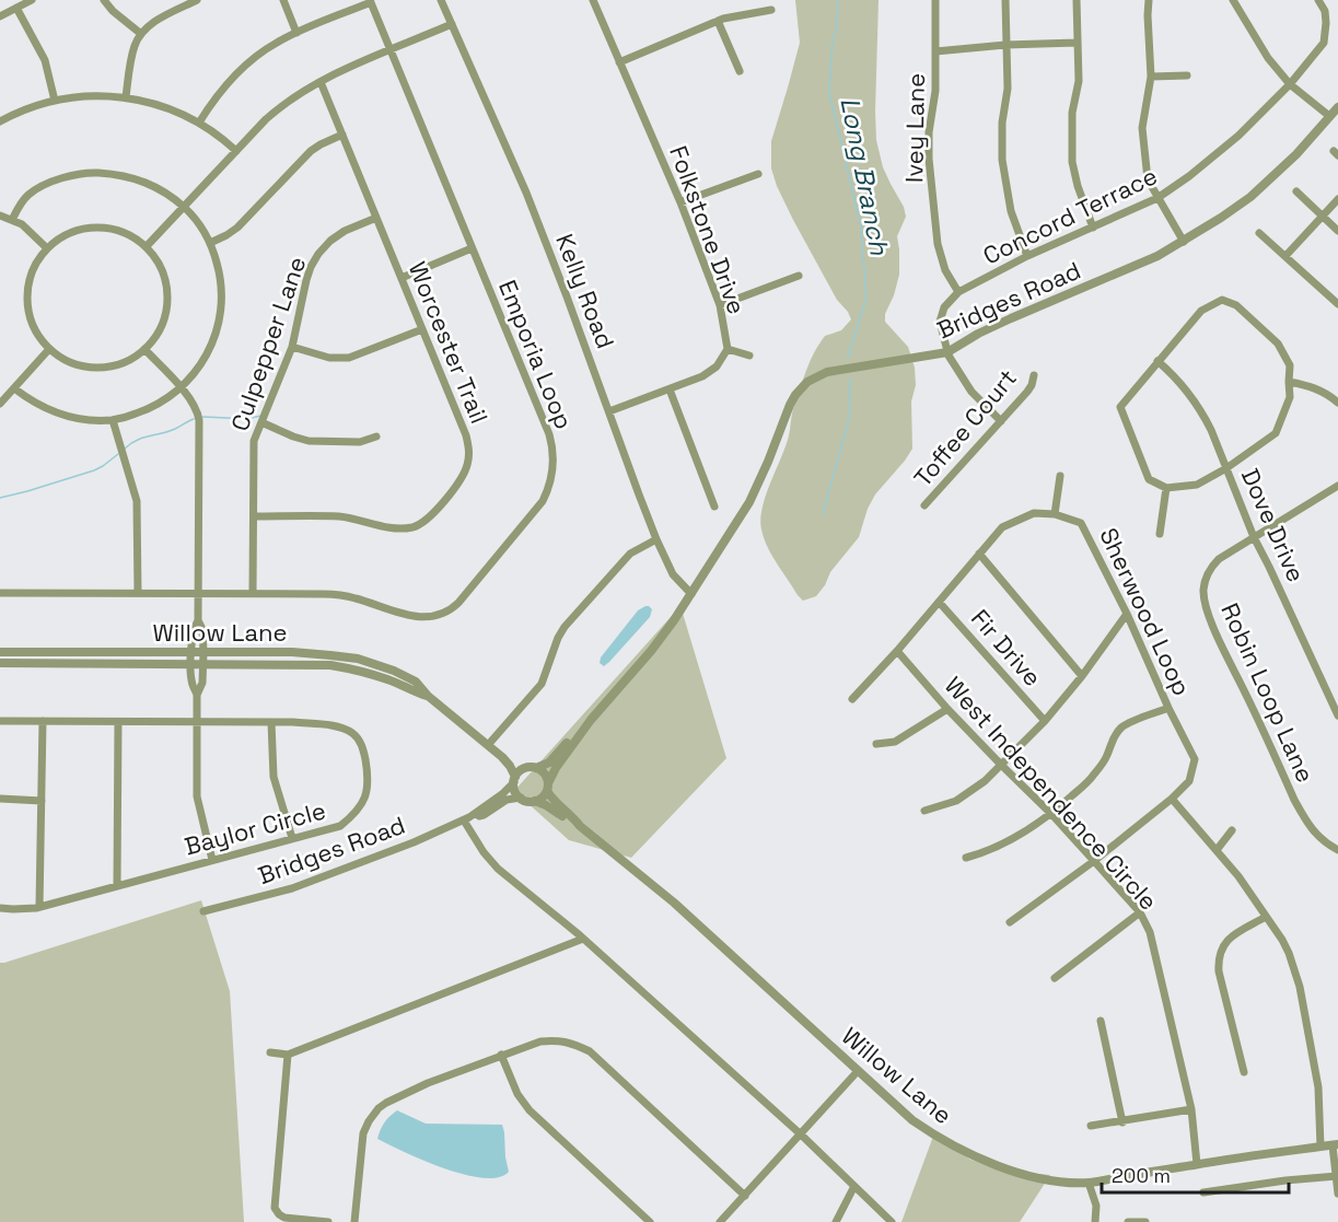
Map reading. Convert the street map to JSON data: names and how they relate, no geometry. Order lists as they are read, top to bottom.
{
  "streets": {
    "street": [
      "Ivey Lane",
      "Concord Terrace",
      "Folkstone Drive",
      "Kelly Road",
      "Bridges Road",
      "Worcester Trail",
      "Culpepper Lane",
      "Emporia Loop",
      "Toffee Court",
      "Dove Drive",
      "Sherwood Loop",
      "Willow Lane",
      "Fir Drive",
      "Robin Loop Lane",
      "West Independence Circle",
      "Baylor Circle"
    ]
  },
  "crossings": [
    ["Ivey Lane", "Concord Terrace"],
    ["Concord Terrace", "Bridges Road"],
    ["Concord Terrace", "Toffee Court"],
    ["Folkstone Drive", "Kelly Road"],
    ["Kelly Road", "Bridges Road"],
    ["Bridges Road", "Willow Lane"],
    ["Worcester Trail", "Culpepper Lane"],
    ["Culpepper Lane", "Emporia Loop"],
    ["Dove Drive", "Robin Loop Lane"],
    ["Sherwood Loop", "West Independence Circle"],
    ["Willow Lane", "West Independence Circle"]
  ],
  "water": ["Long Branch"],
  "scale_bar": "200 m"
}
